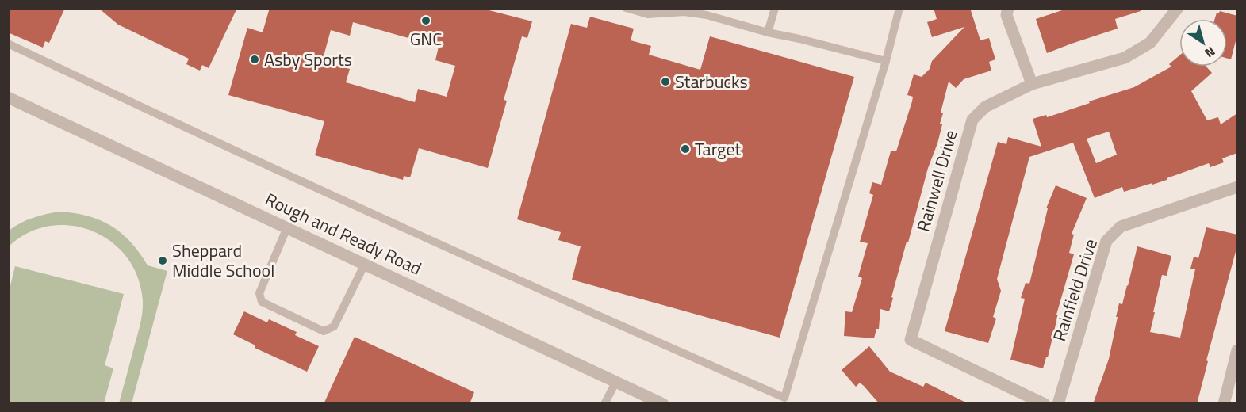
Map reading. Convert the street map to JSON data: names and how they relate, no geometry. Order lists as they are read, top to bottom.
{
  "streets": {
    "street": ["Rainwell Drive", "Rough and Ready Road", "Rainfield Drive"]
  },
  "places": [
    "GNC",
    "Asby Sports",
    "Starbucks",
    "Target",
    "Sheppard Middle School"
  ],
  "north": "bottom right"
}
